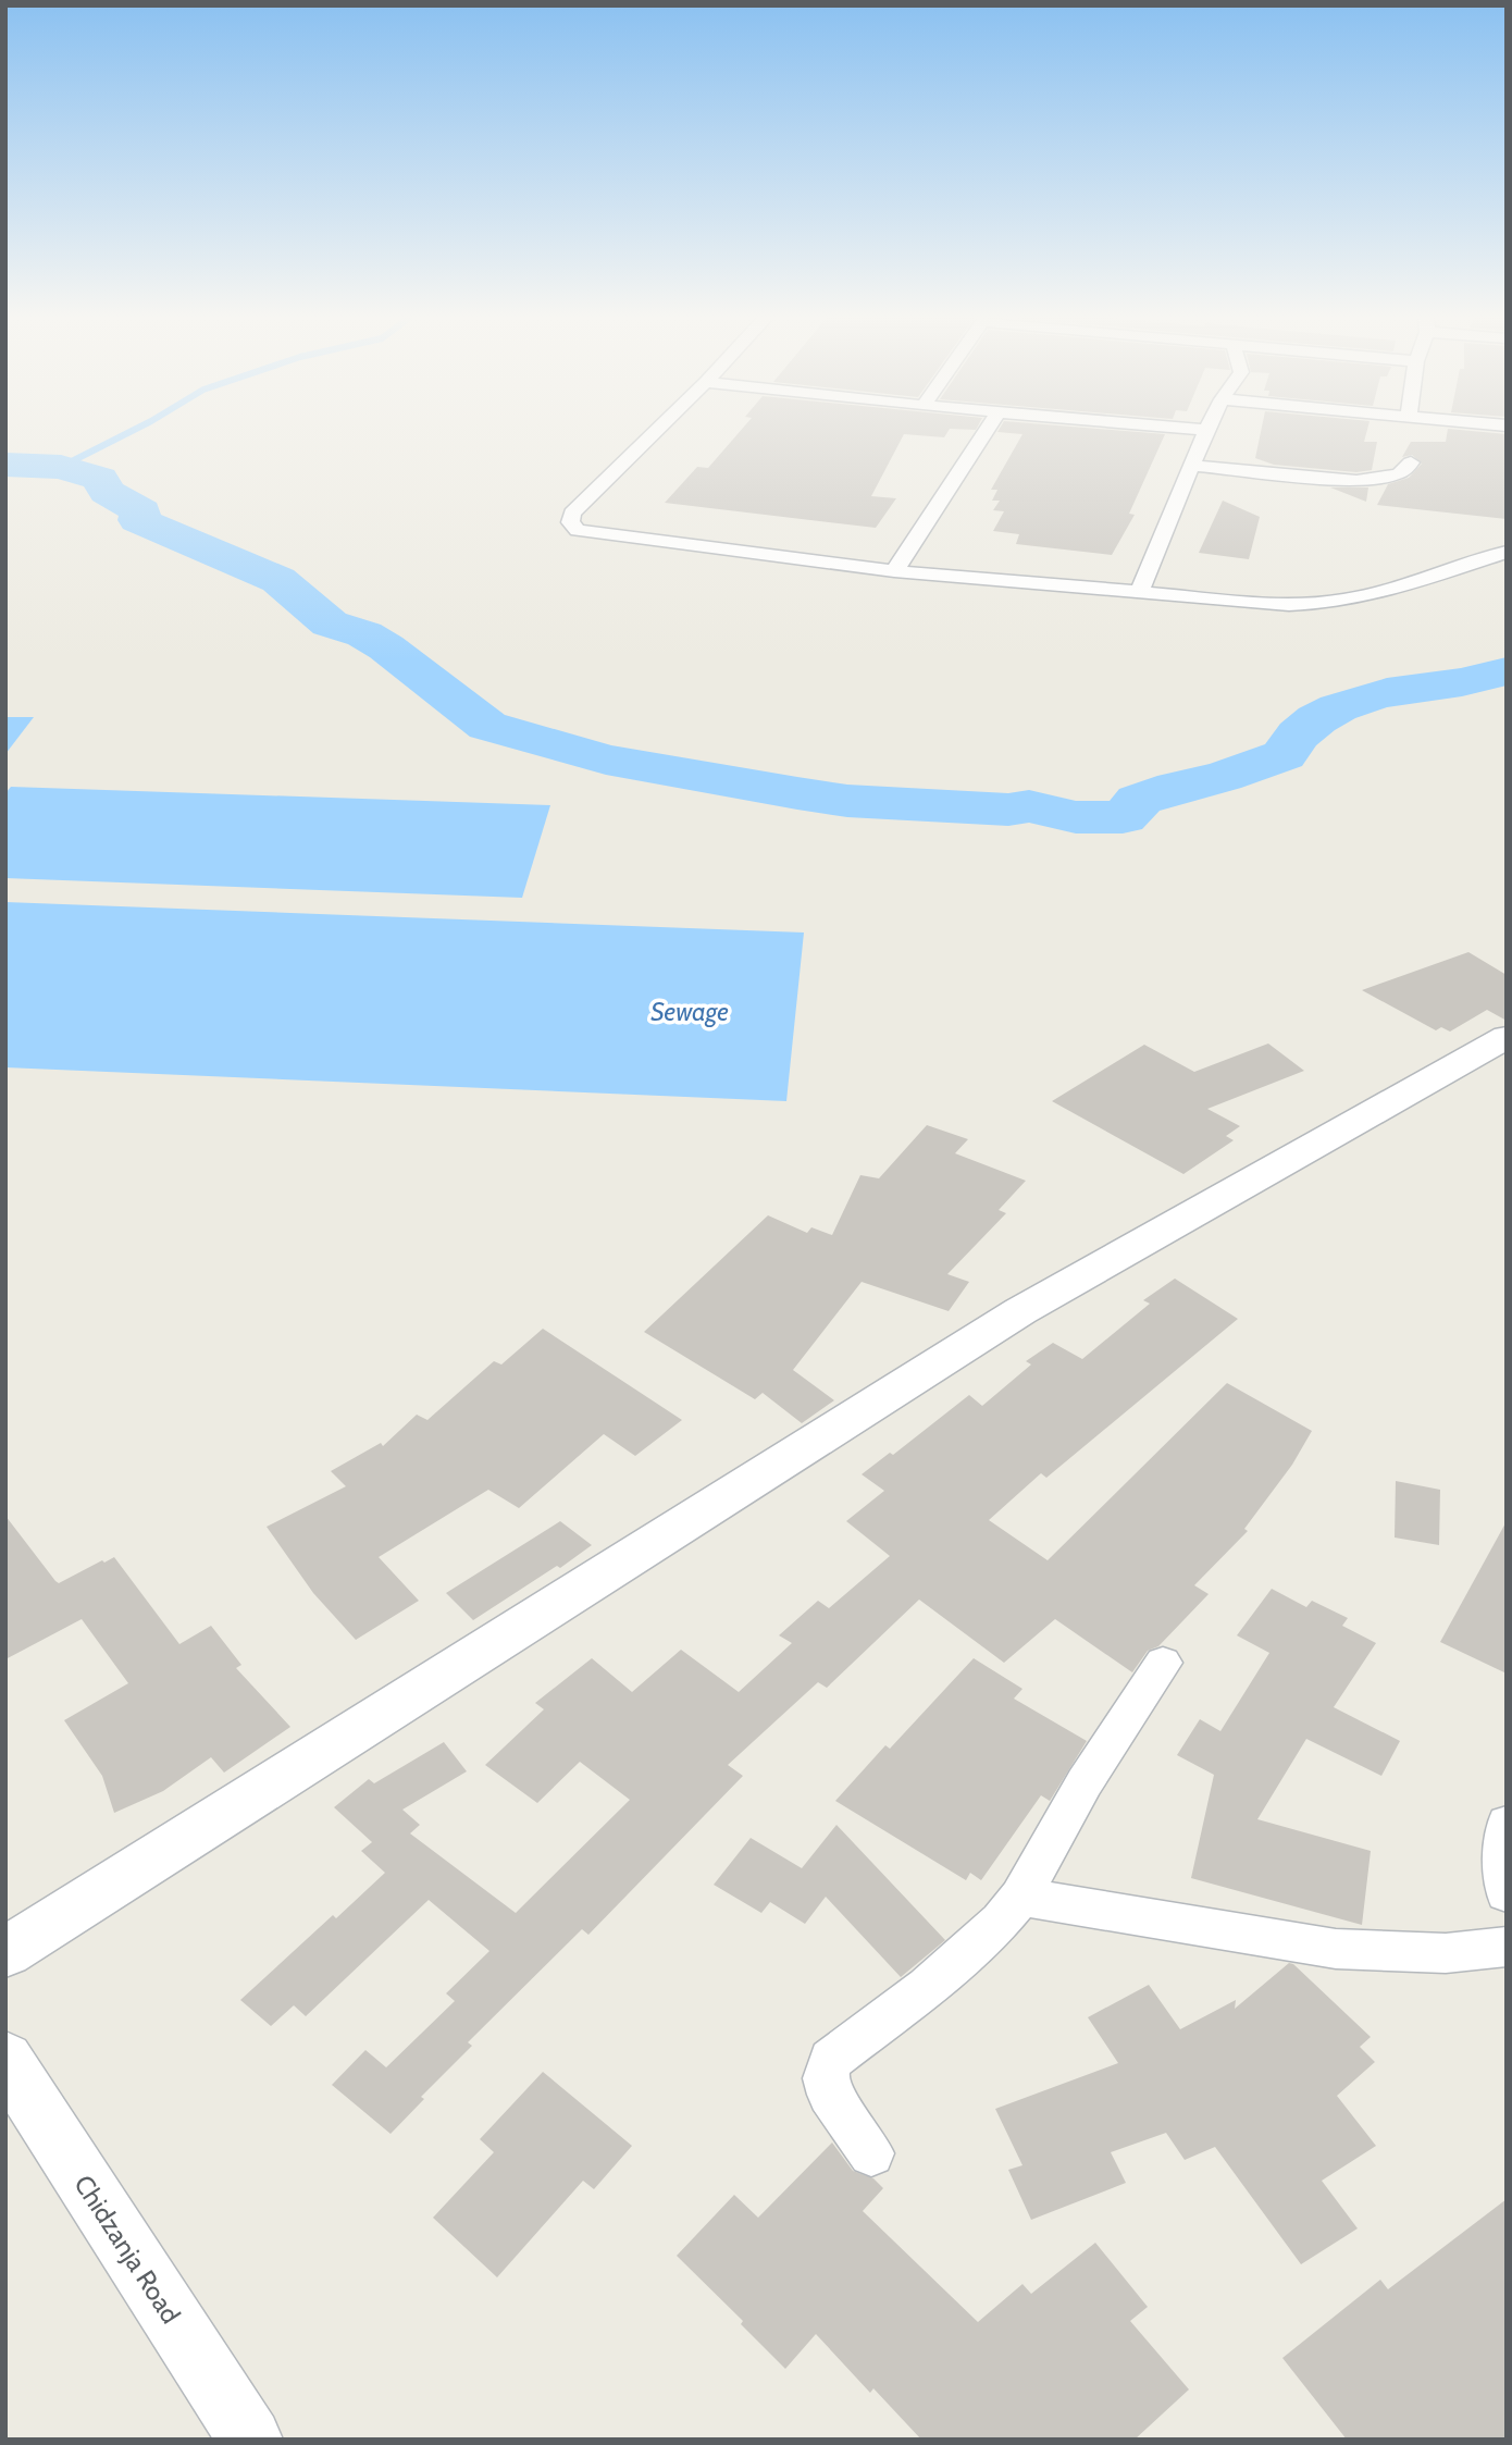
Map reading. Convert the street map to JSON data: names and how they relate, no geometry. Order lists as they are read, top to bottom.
{
  "streets": {
    "street": ["Chidzanja Road"]
  },
  "water": ["Sewage"]
}
